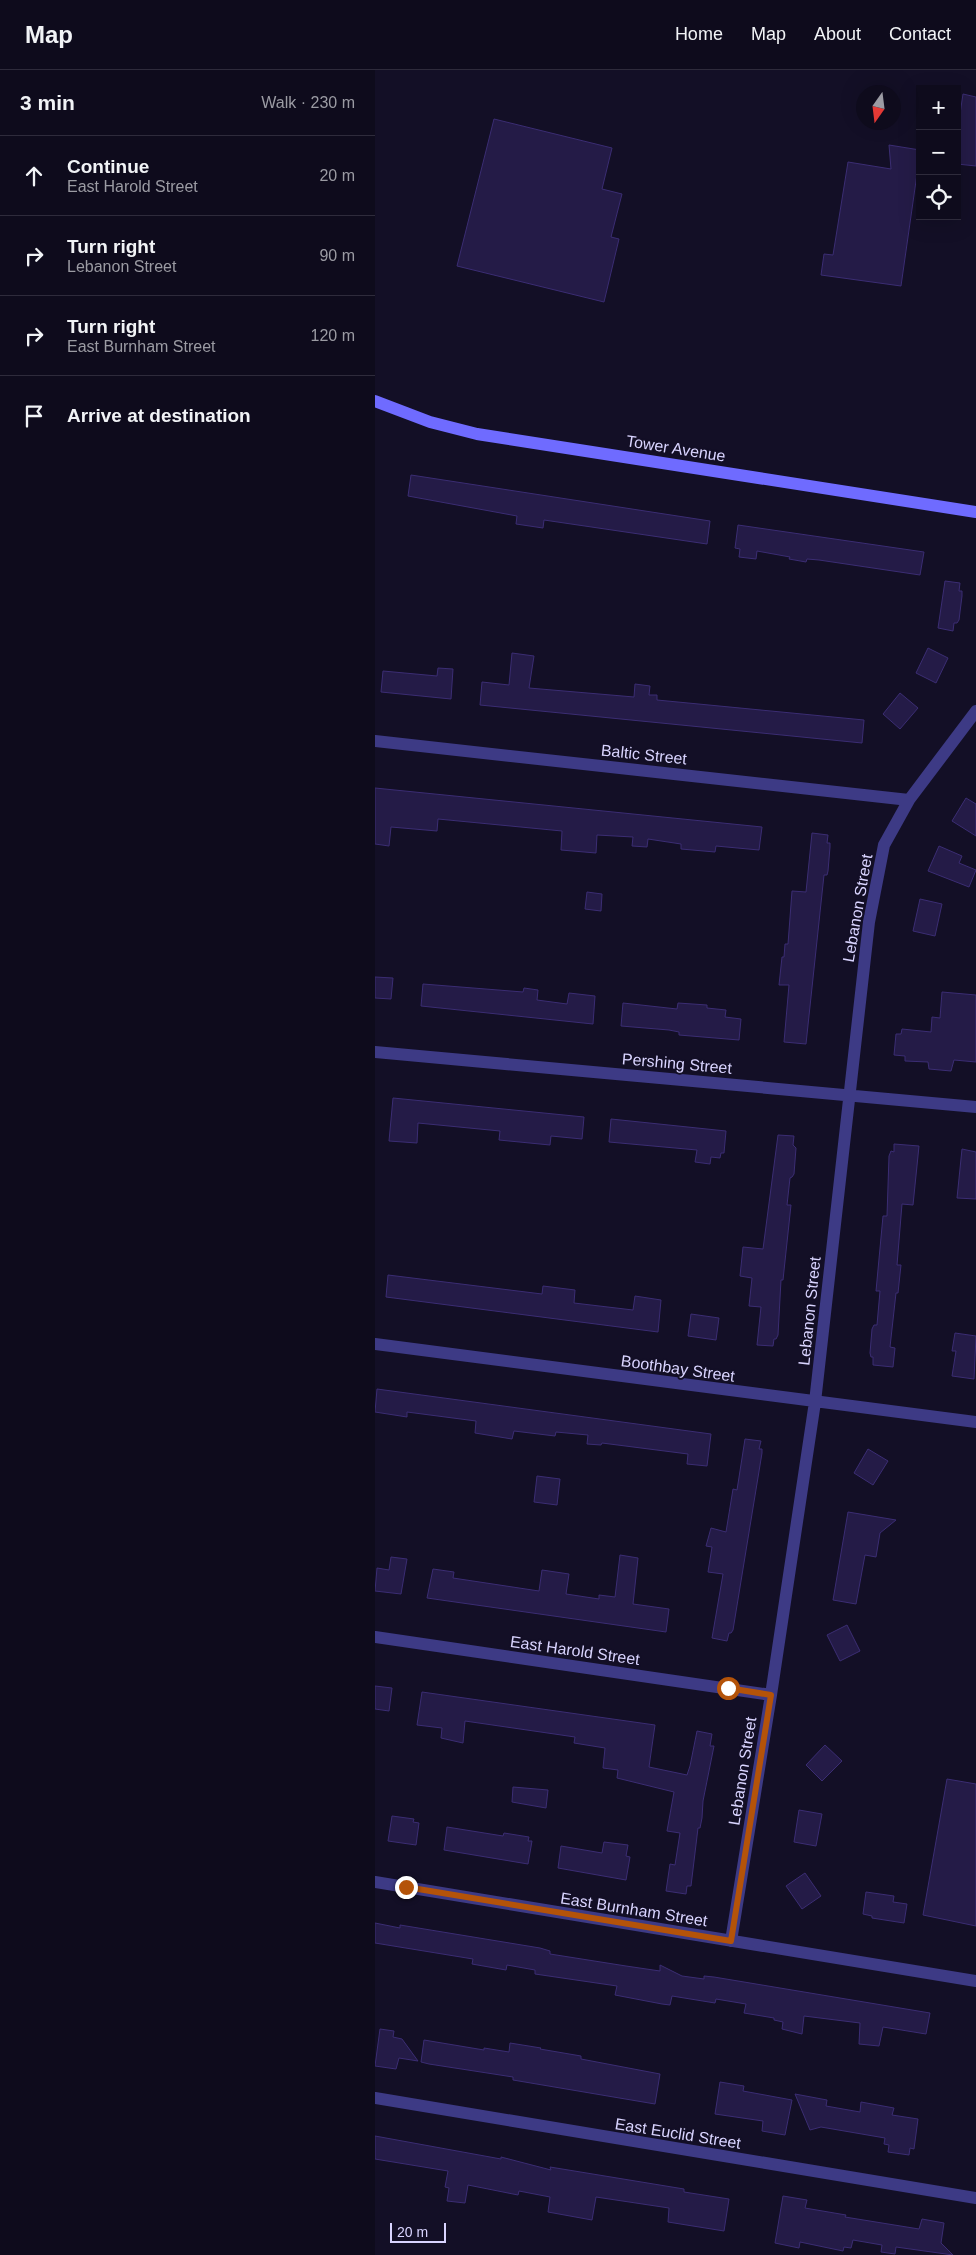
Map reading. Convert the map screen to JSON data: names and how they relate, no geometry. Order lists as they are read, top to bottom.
{
  "streets": {
    "main road": ["Tower Avenue"],
    "street": [
      "Baltic Street",
      "Lebanon Street",
      "Pershing Street",
      "Boothbay Street",
      "East Harold Street",
      "East Burnham Street",
      "East Euclid Street"
    ]
  },
  "crossings": [
    ["Baltic Street", "Lebanon Street"],
    ["Lebanon Street", "Pershing Street"],
    ["Lebanon Street", "Boothbay Street"],
    ["Lebanon Street", "East Harold Street"],
    ["Lebanon Street", "East Burnham Street"]
  ],
  "scale_bar": "20 m",
  "north": "bottom",
  "page": {
    "header": "Map",
    "nav": [
      "Home",
      "Map",
      "About",
      "Contact"
    ],
    "heading": ["3 min", "Walk · 230 m"],
    "map_buttons": ["+", "−"],
    "list": [
      ["Continue", "East Harold Street", "20 m"],
      ["Turn right", "Lebanon Street", "90 m"],
      ["Turn right", "East Burnham Street", "120 m"],
      "Arrive at destination"
    ],
    "scale": "20 m"
  }
}
